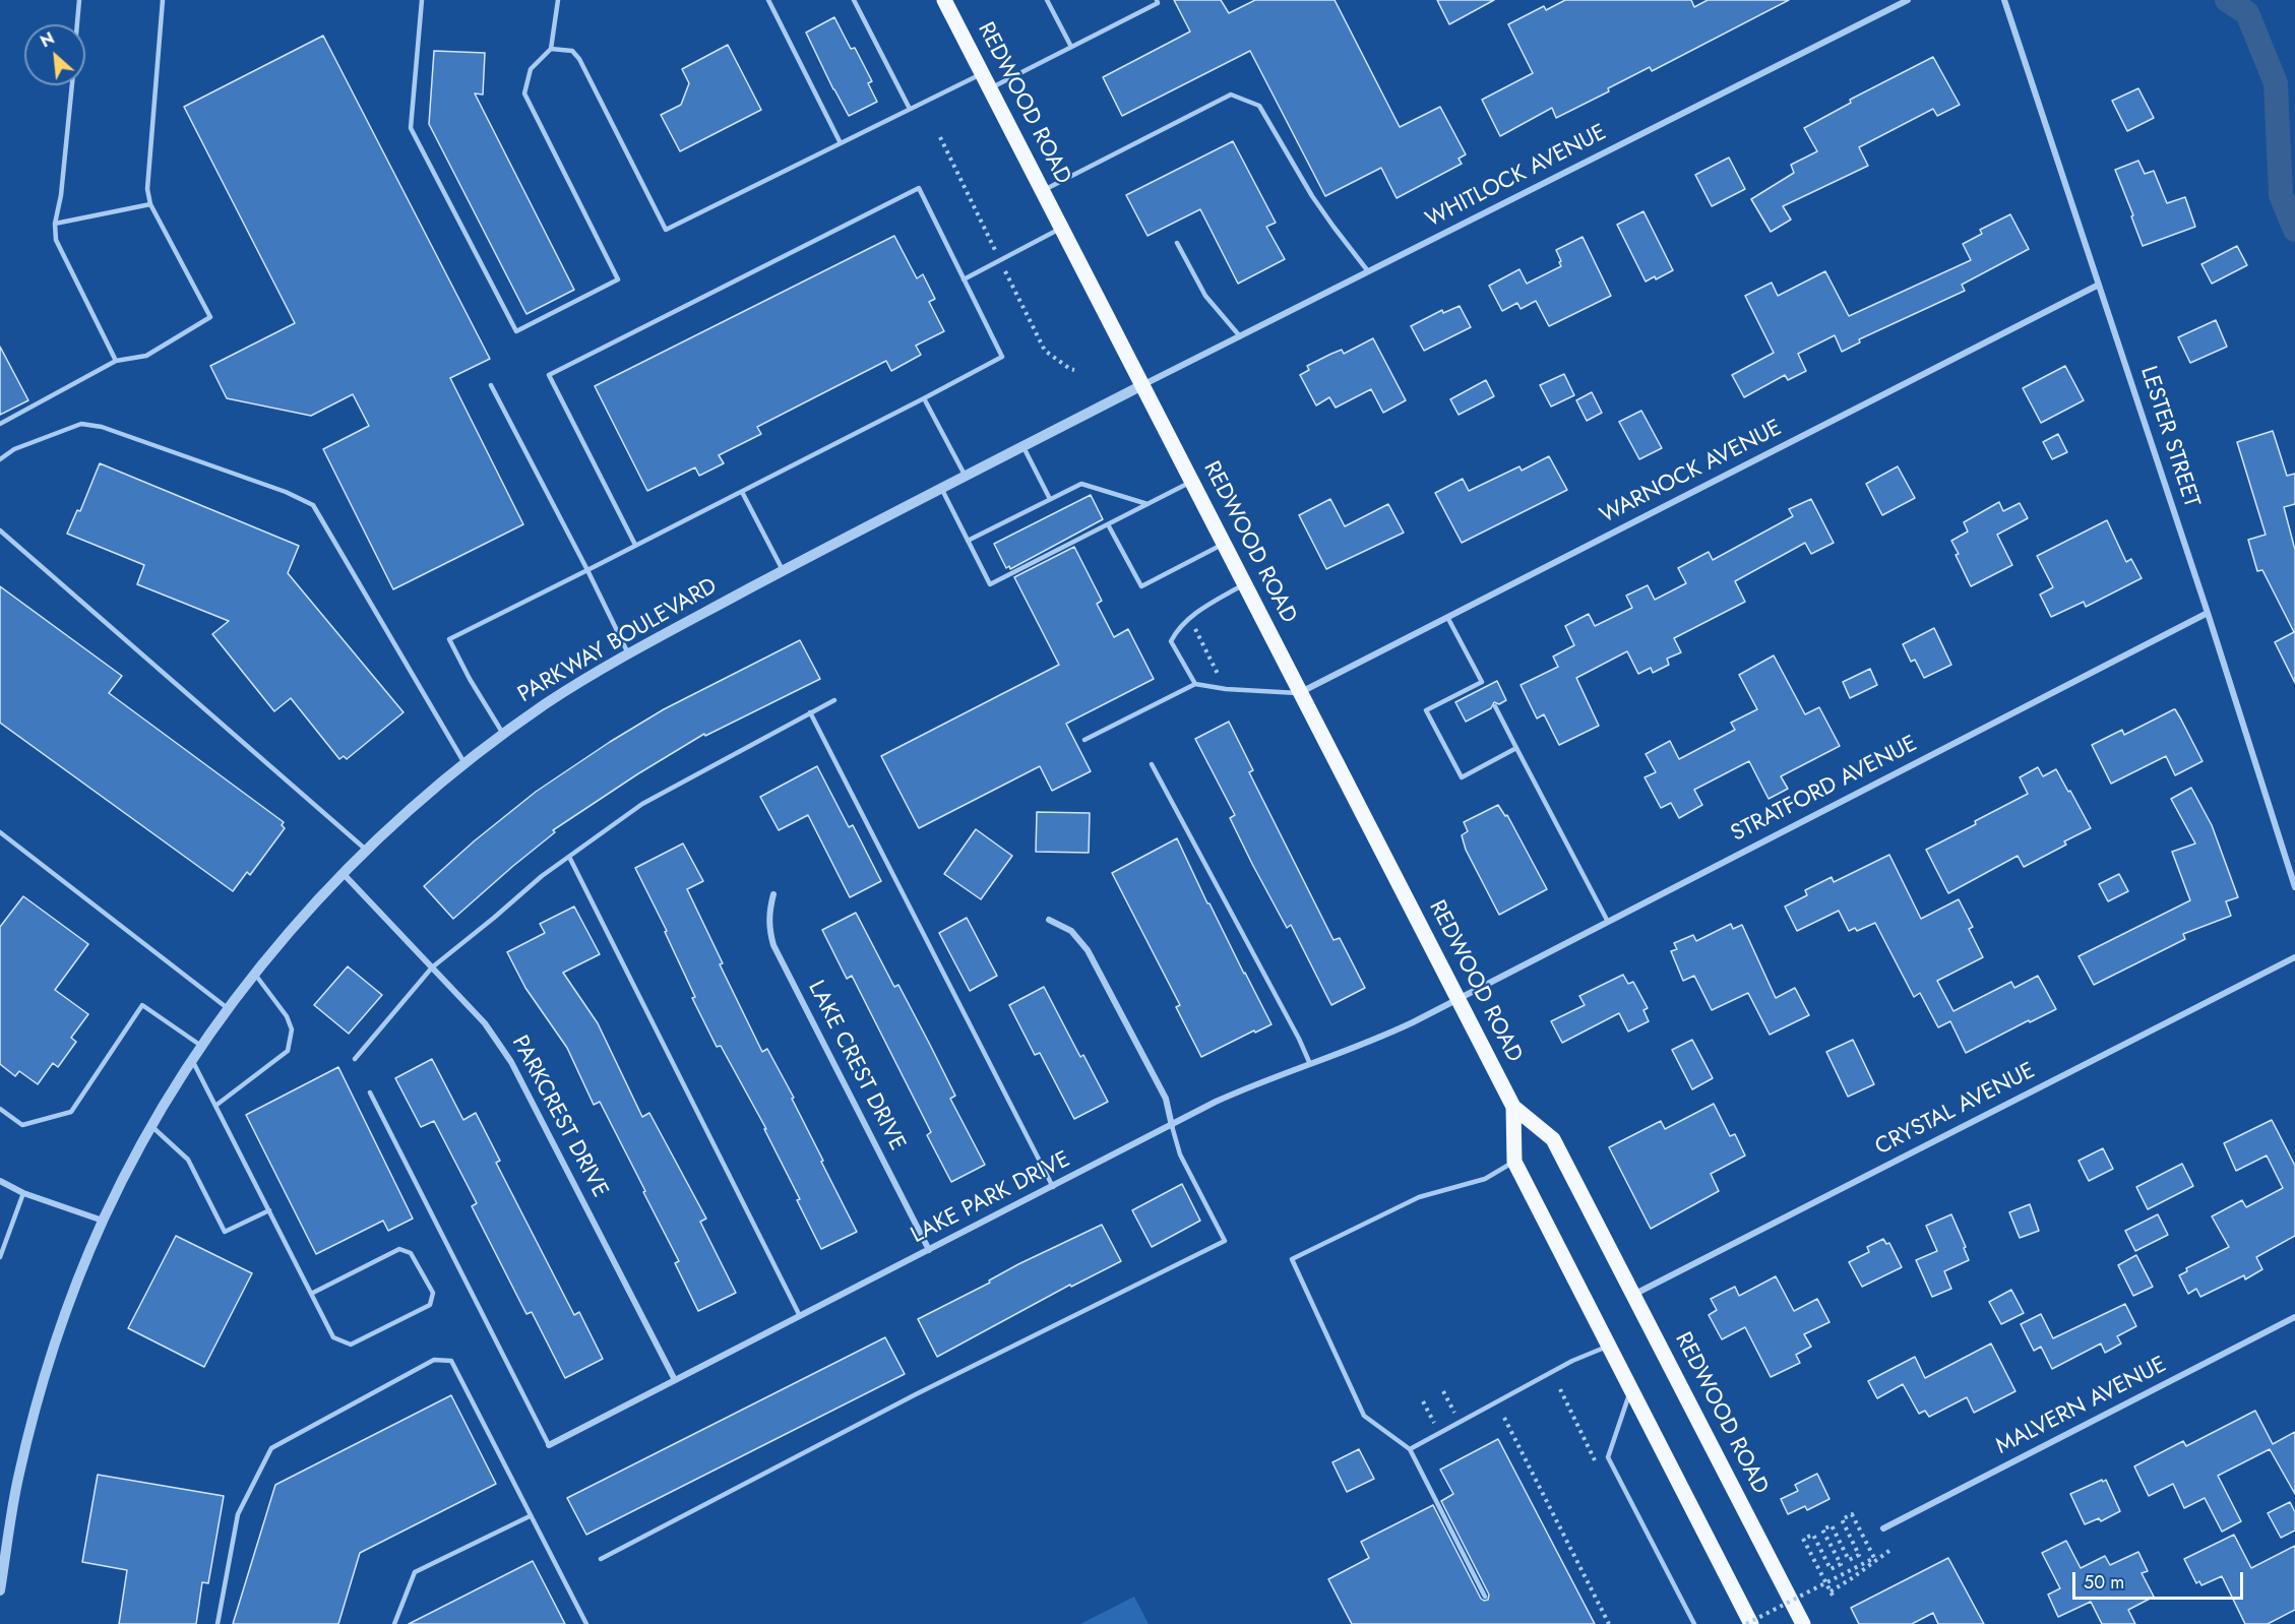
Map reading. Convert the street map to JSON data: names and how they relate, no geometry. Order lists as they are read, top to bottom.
{
  "streets": {
    "main road": ["REDWOOD ROAD"],
    "street": [
      "WHITLOCK AVENUE",
      "LESTER STREET",
      "WARNOCK AVENUE",
      "PARKWAY BOULEVARD",
      "STRATFORD AVENUE",
      "LAKE CREST DRIVE",
      "CRYSTAL AVENUE",
      "PARKCREST DRIVE",
      "LAKE PARK DRIVE",
      "MALVERN AVENUE"
    ]
  },
  "crossings": [
    ["REDWOOD ROAD", "WHITLOCK AVENUE"],
    ["REDWOOD ROAD", "WARNOCK AVENUE"],
    ["REDWOOD ROAD", "PARKWAY BOULEVARD"],
    ["REDWOOD ROAD", "STRATFORD AVENUE"],
    ["REDWOOD ROAD", "CRYSTAL AVENUE"],
    ["REDWOOD ROAD", "LAKE PARK DRIVE"],
    ["WHITLOCK AVENUE", "PARKWAY BOULEVARD"],
    ["LESTER STREET", "WARNOCK AVENUE"],
    ["LESTER STREET", "STRATFORD AVENUE"],
    ["PARKWAY BOULEVARD", "PARKCREST DRIVE"],
    ["STRATFORD AVENUE", "LAKE PARK DRIVE"],
    ["LAKE CREST DRIVE", "LAKE PARK DRIVE"],
    ["PARKCREST DRIVE", "LAKE PARK DRIVE"]
  ],
  "scale_bar": "50 m",
  "north": "top left"
}
